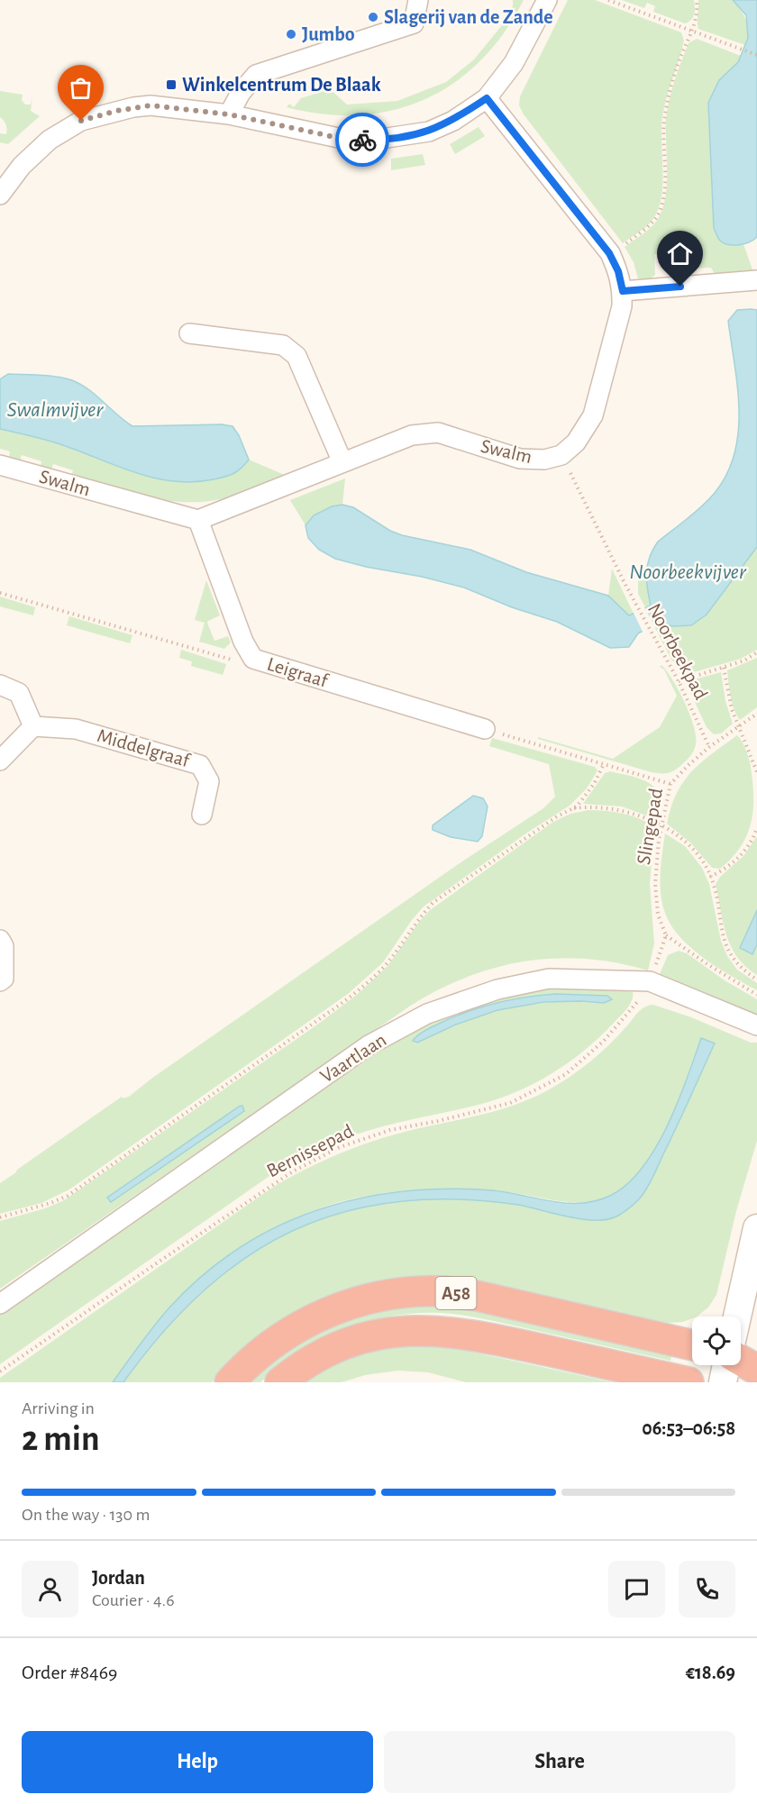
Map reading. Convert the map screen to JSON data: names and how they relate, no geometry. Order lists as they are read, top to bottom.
{
  "streets": {
    "highway": ["A58"],
    "street": [
      "Swalm",
      "Leigraaf",
      "Middelgraaf",
      "Vaartlaan"
    ],
    "path": ["Noorbeekpad", "Slingepad", "Bernissepad"]
  },
  "crossings": [
    ["Swalm", "Noorbeekpad"],
    ["Swalm", "Leigraaf"],
    ["Noorbeekpad", "Slingepad"],
    ["Vaartlaan", "Bernissepad"]
  ],
  "water": ["Swalmvijver", "Noorbeekvijver"],
  "places": {
    "other": ["Slagerij van de Zande", "Jumbo"],
    "transit": ["Winkelcentrum De Blaak"]
  },
  "page": {
    "heading": ["2 min", "Arriving in", "06:53–06:58"],
    "panel": [
      "Jordan",
      "Courier · 4.6",
      "Order #8469",
      "€18.69"
    ],
    "bar": "On the way · 130 m",
    "buttons": ["Help", "Share"]
  }
}
